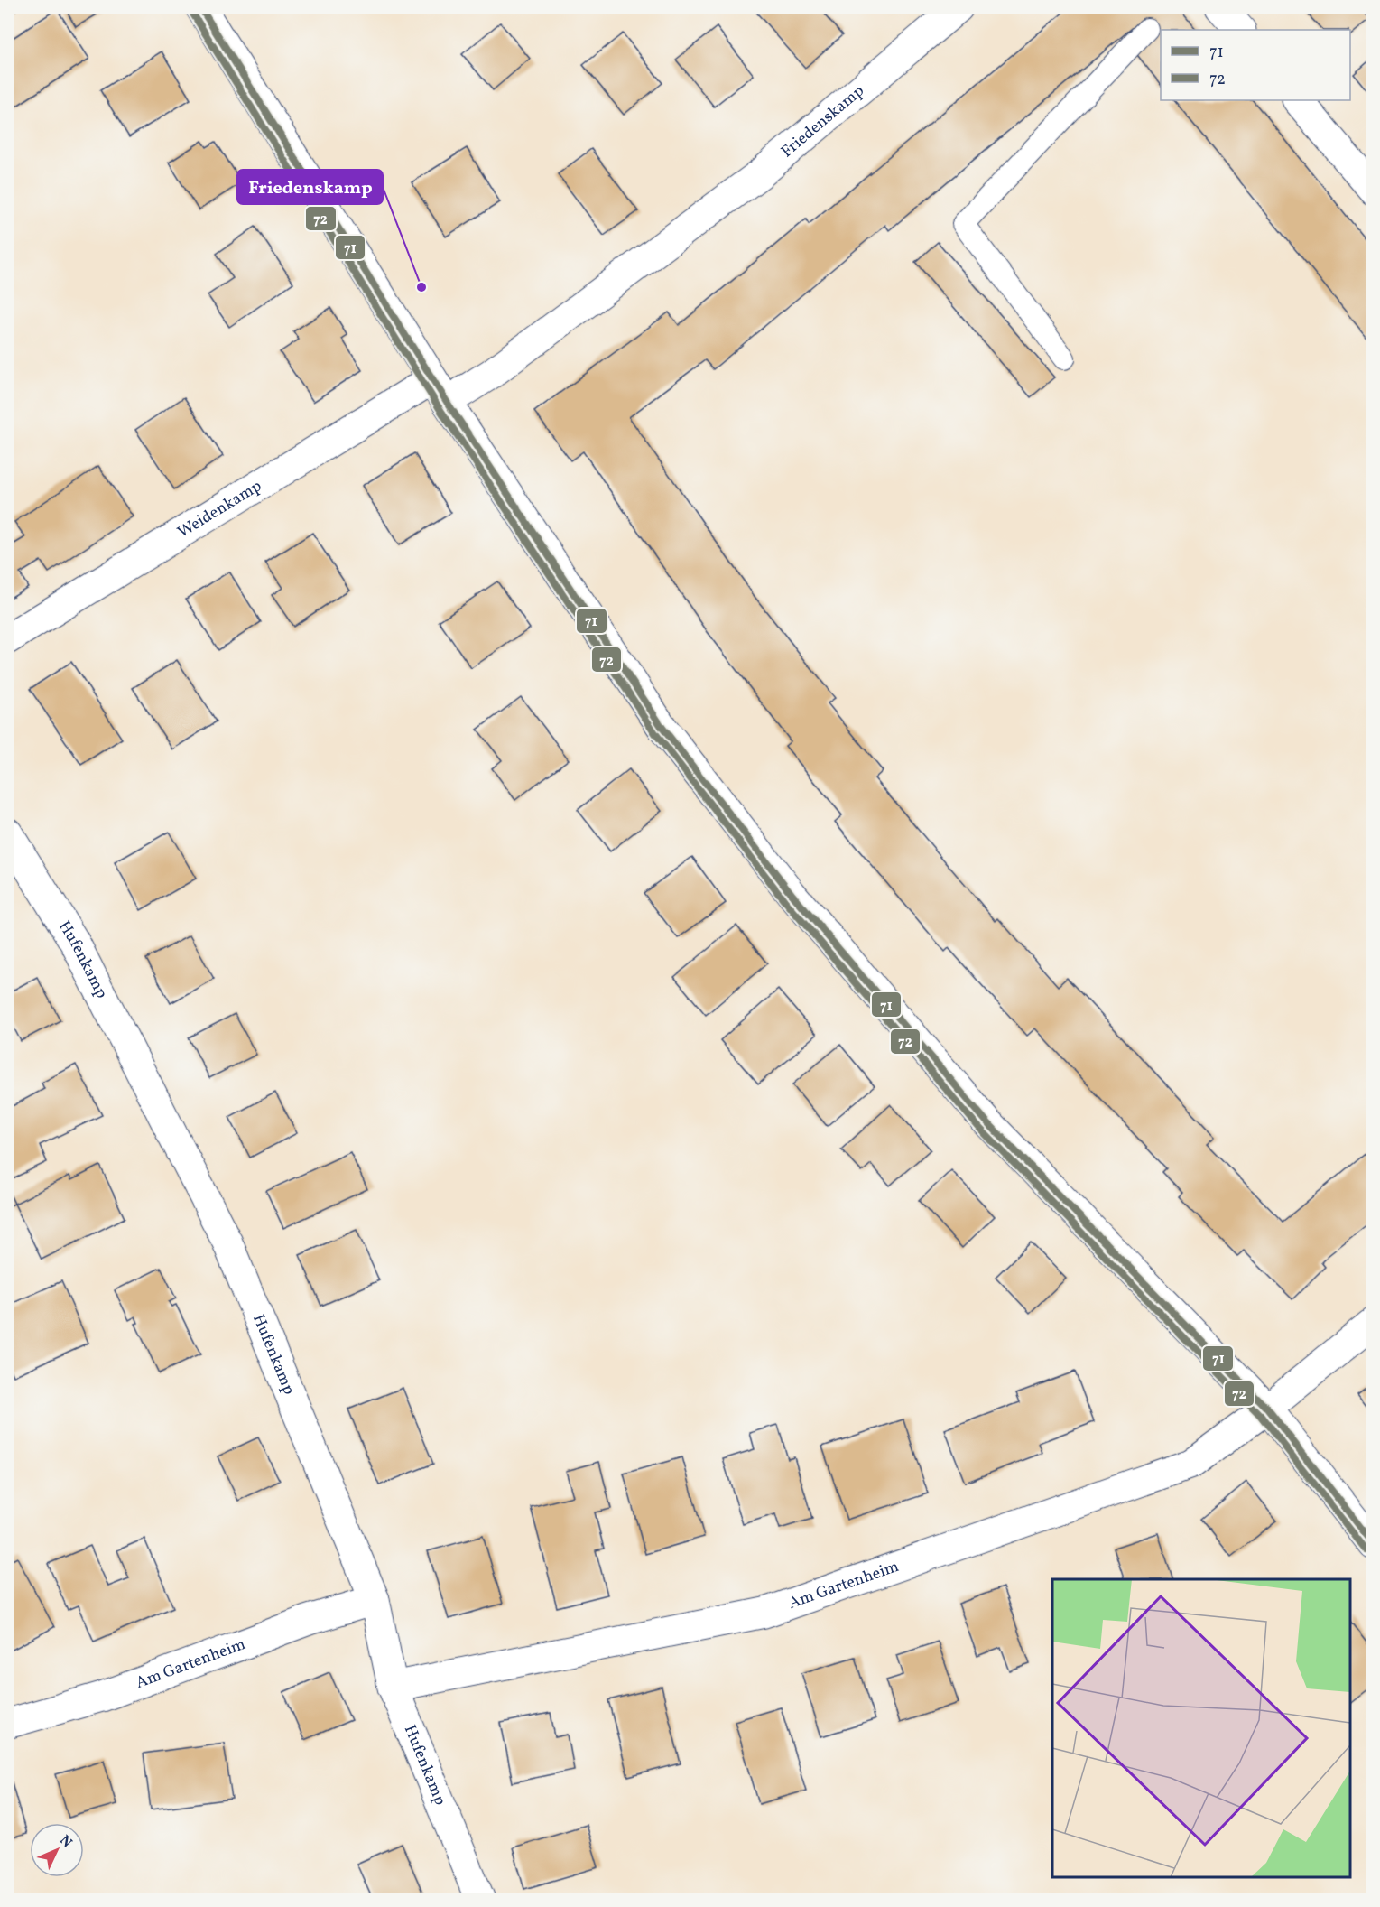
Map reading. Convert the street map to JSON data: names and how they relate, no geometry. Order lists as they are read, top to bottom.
{
  "streets": {
    "street": [
      "Friedenskamp",
      "Weidenkamp",
      "Hufenkamp",
      "Am Gartenheim"
    ]
  },
  "crossings": [
    ["Friedenskamp", "Weidenkamp"],
    ["Hufenkamp", "Am Gartenheim"]
  ],
  "places": ["Friedenskamp"],
  "lines": ["transit line 71", "transit line 72"],
  "legend": ["71", "72"],
  "north": "top right"
}
